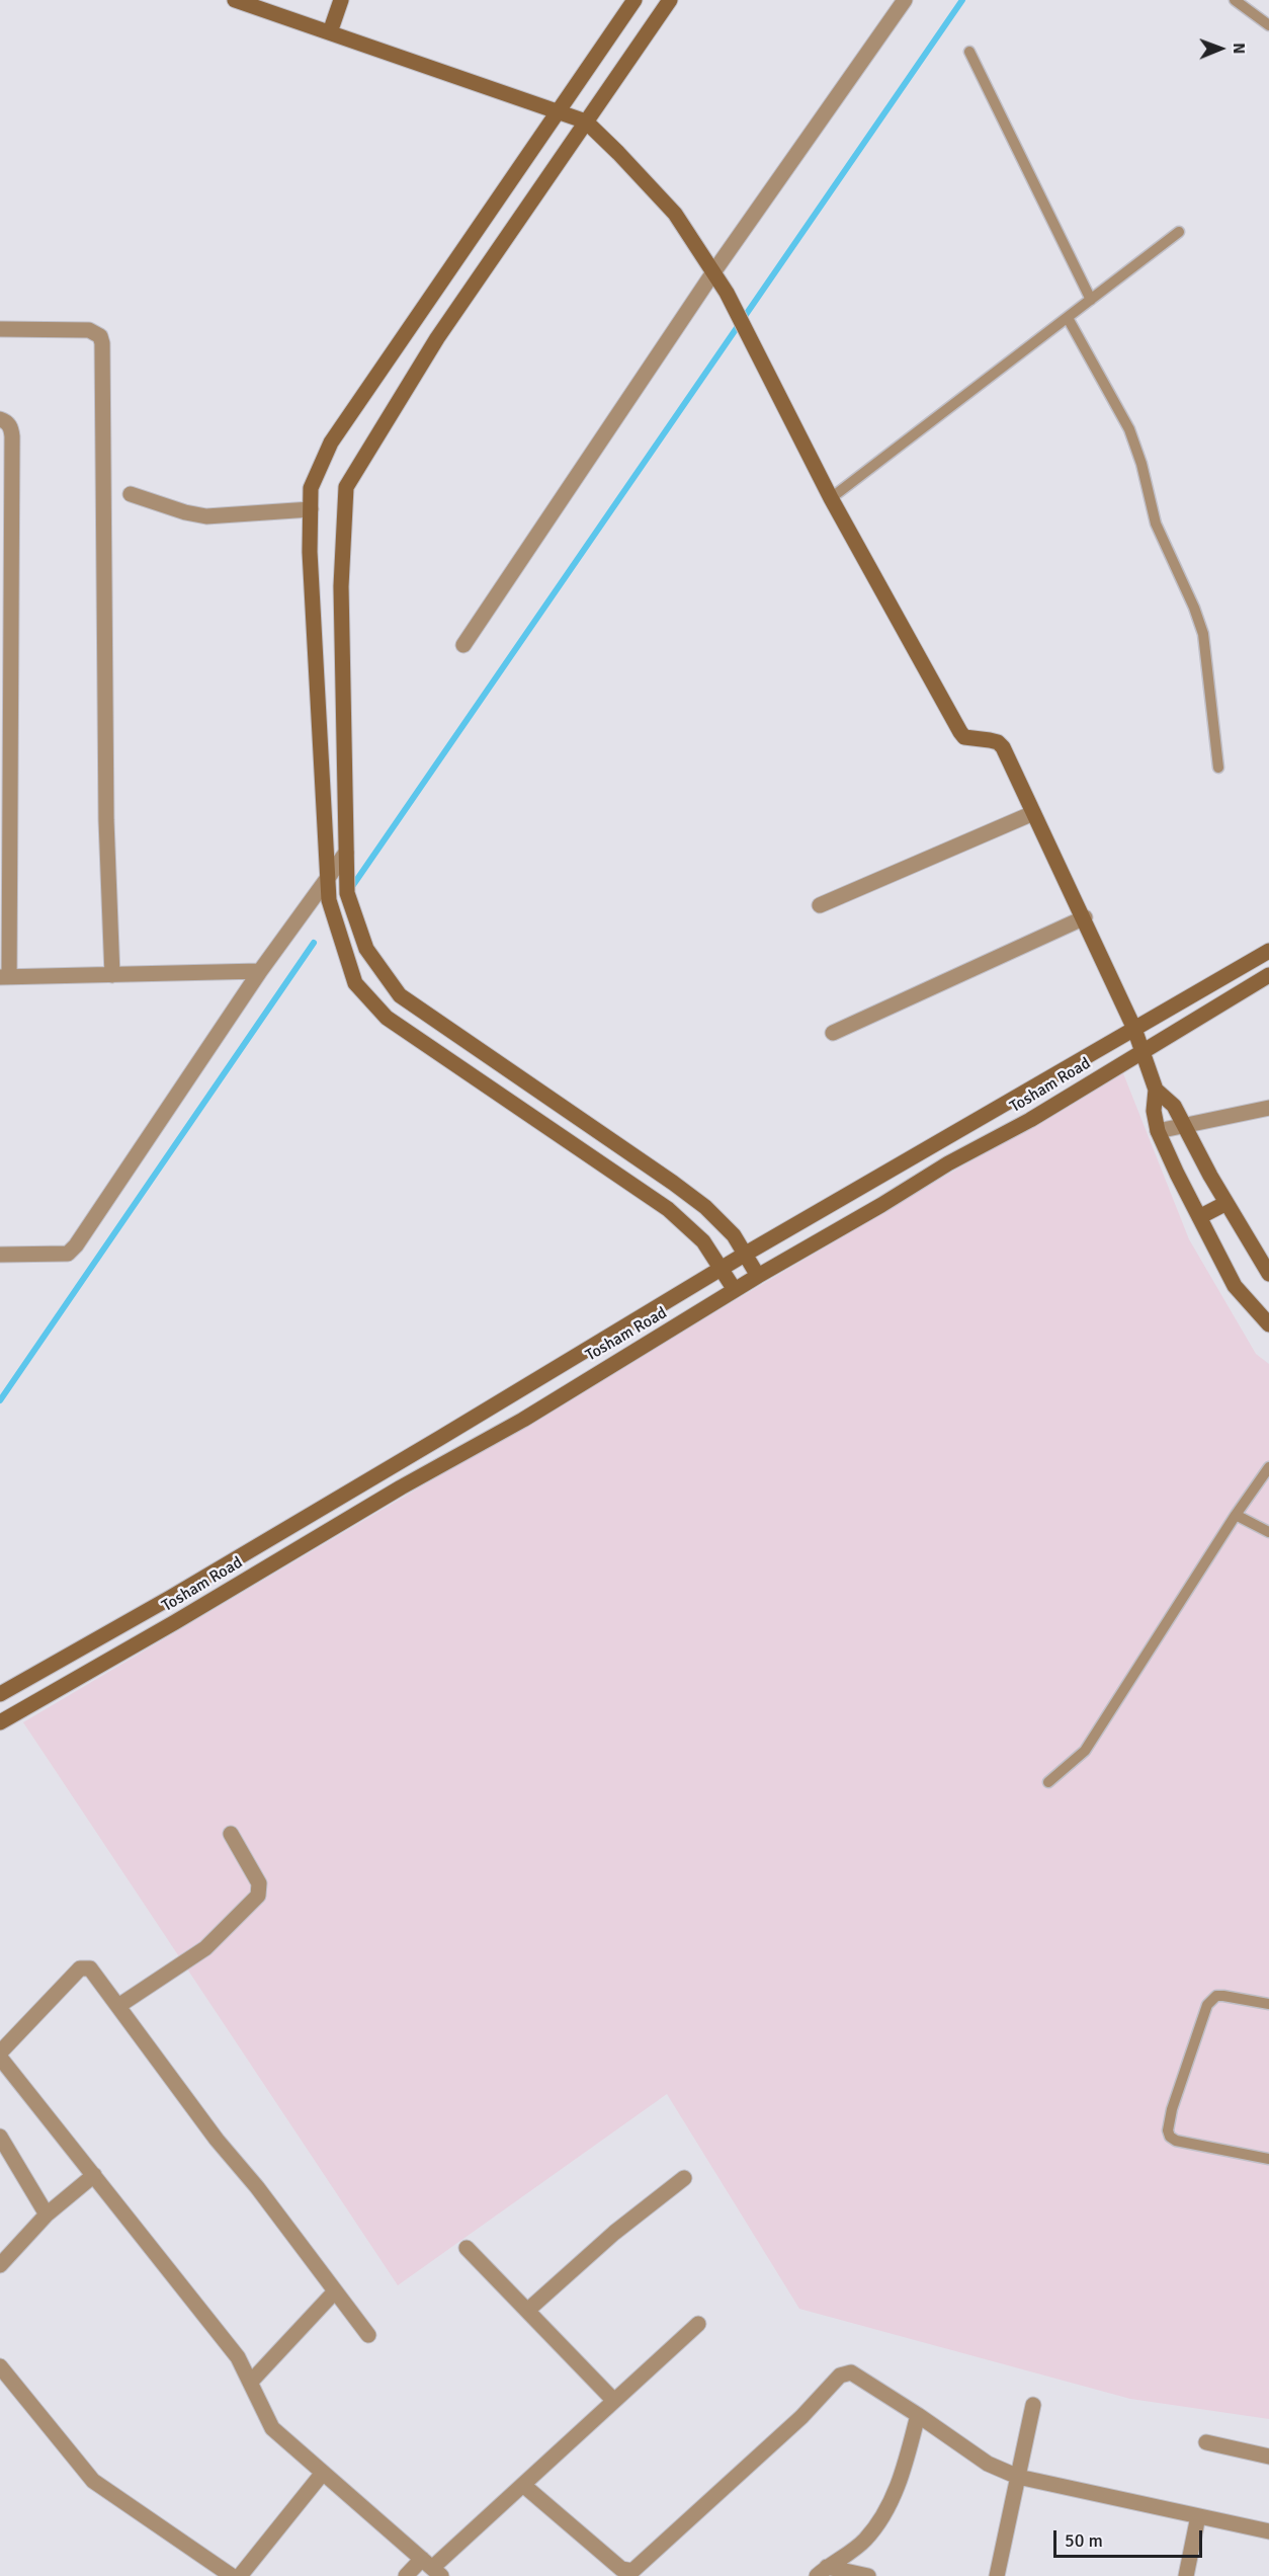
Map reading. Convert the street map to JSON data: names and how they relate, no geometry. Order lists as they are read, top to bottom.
{
  "streets": {
    "main road": ["Tosham Road"]
  },
  "scale_bar": "50 m",
  "north": "right"
}
